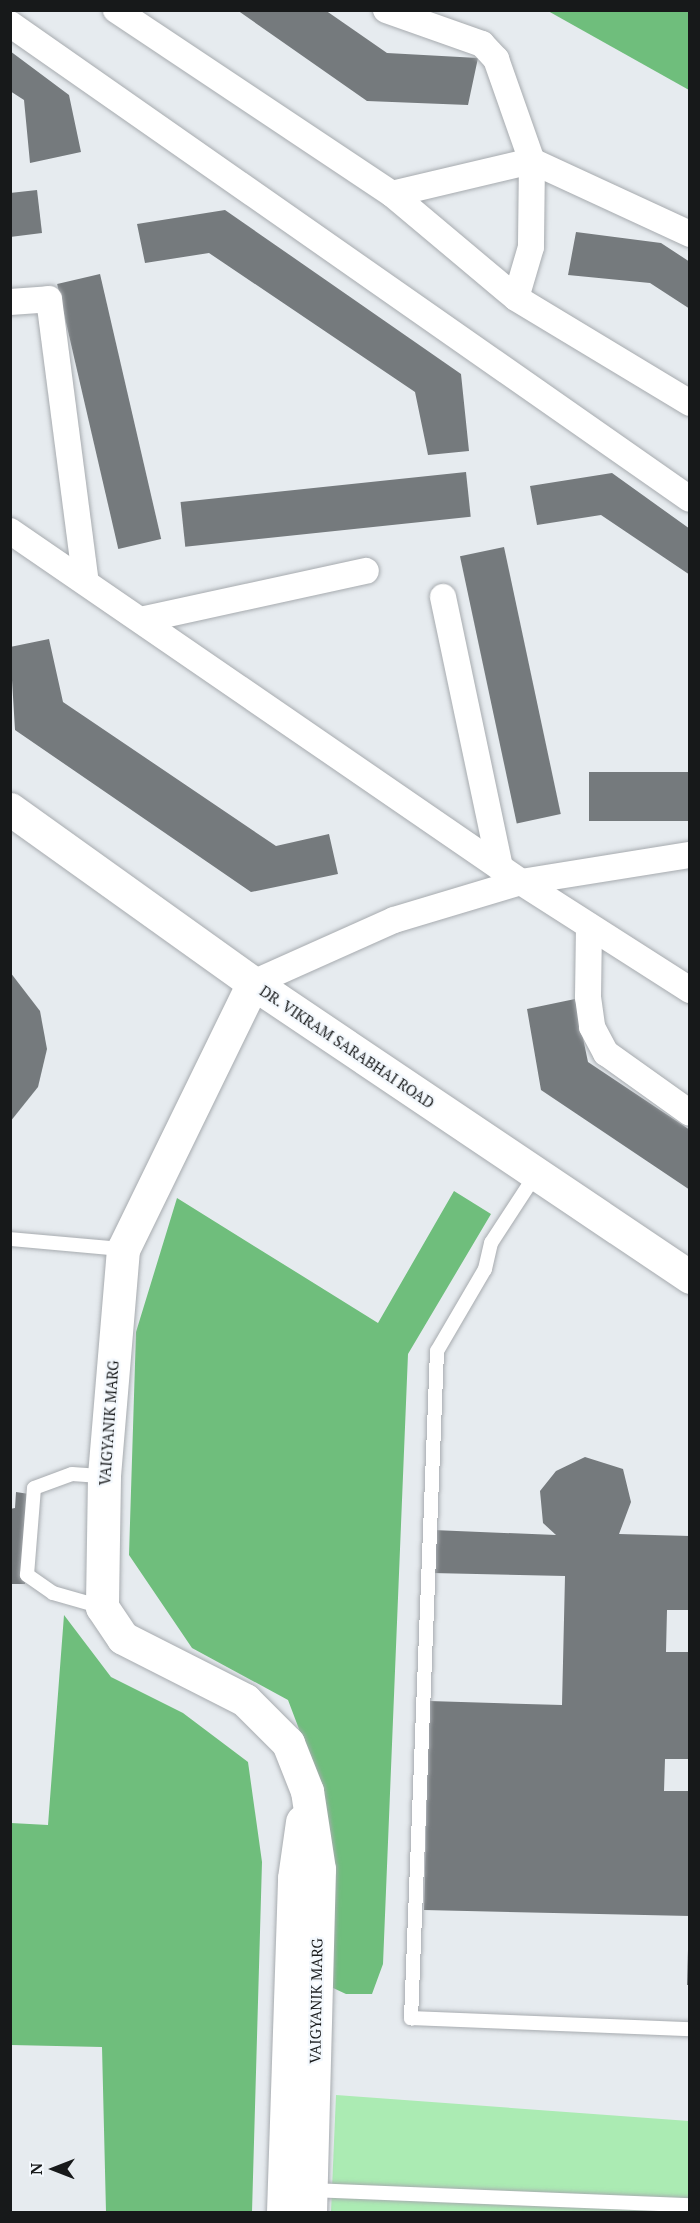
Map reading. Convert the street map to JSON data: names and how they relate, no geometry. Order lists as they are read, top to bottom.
{
  "streets": {
    "street": ["DR. VIKRAM SARABHAI ROAD", "VAIGYANIK MARG"]
  },
  "crossings": [
    ["DR. VIKRAM SARABHAI ROAD", "VAIGYANIK MARG"]
  ],
  "north": "left"
}
